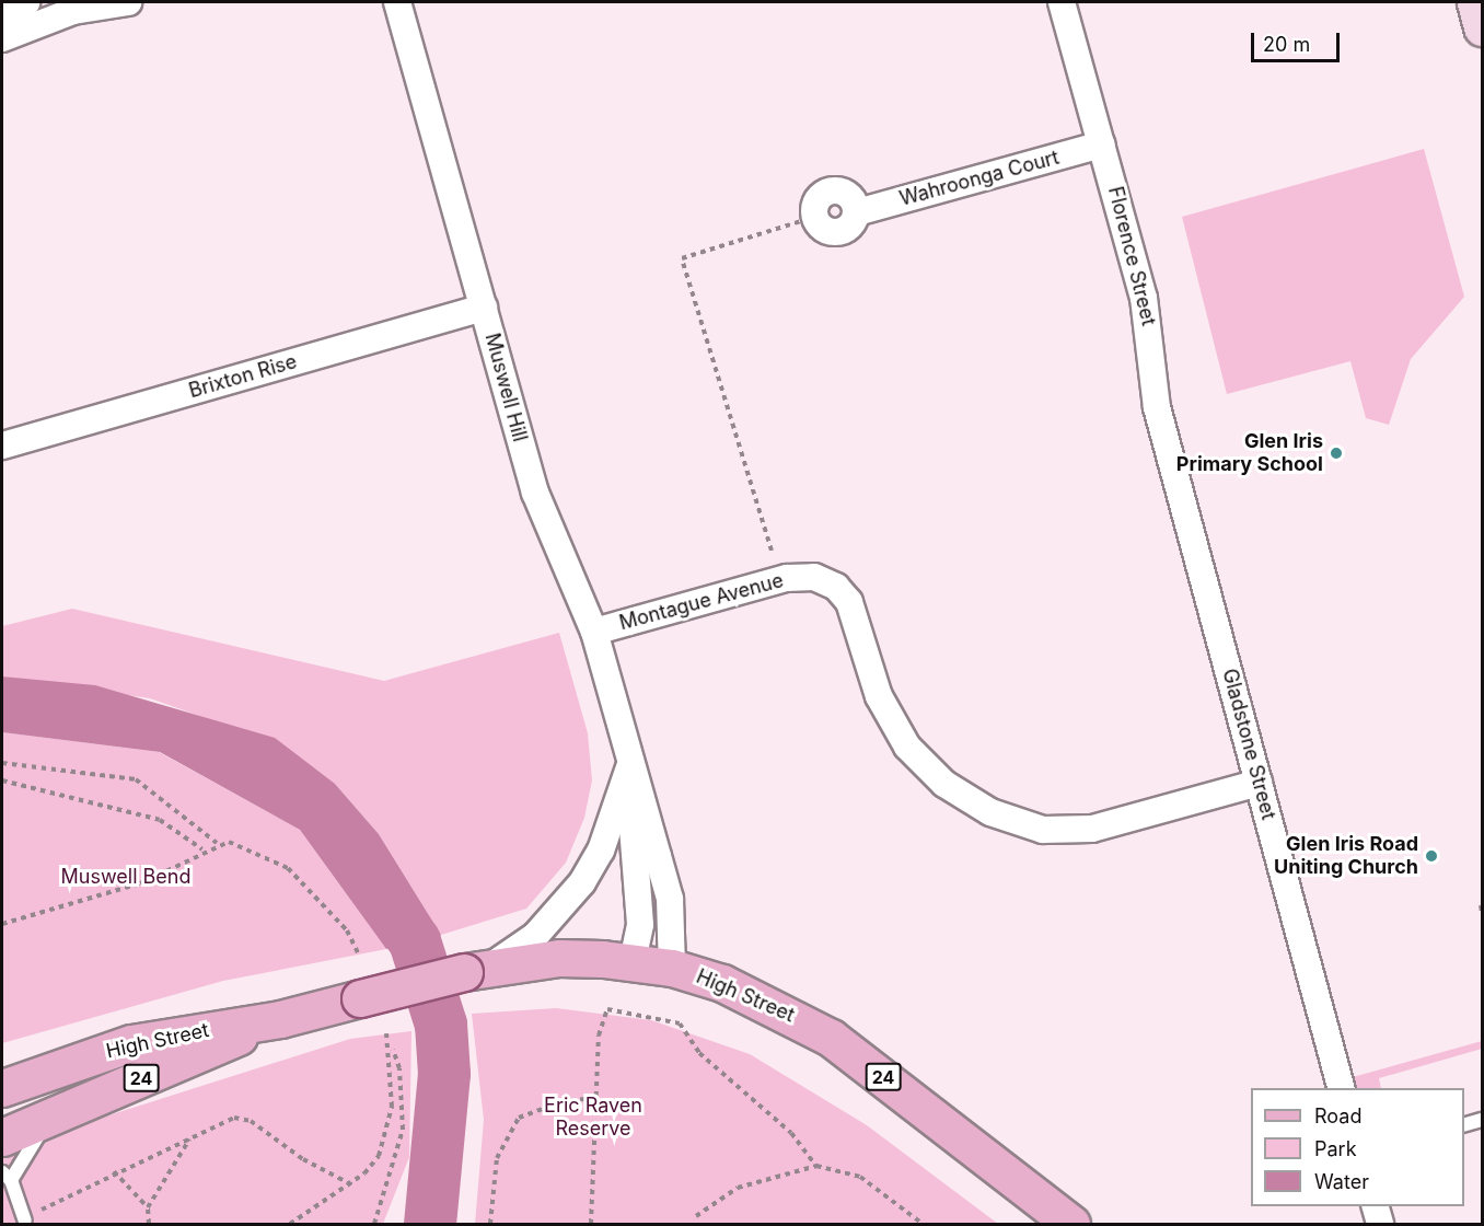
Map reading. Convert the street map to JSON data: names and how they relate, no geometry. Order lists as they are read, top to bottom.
{
  "streets": {
    "main road": ["High Street", "24"],
    "street": [
      "Wahroonga Court",
      "Florence Street",
      "Brixton Rise",
      "Muswell Hill",
      "Montague Avenue",
      "Gladstone Street"
    ]
  },
  "crossings": [
    ["Wahroonga Court", "Florence Street"],
    ["Florence Street", "Gladstone Street"],
    ["Brixton Rise", "Muswell Hill"],
    ["Muswell Hill", "Montague Avenue"],
    ["Muswell Hill", "High Street"],
    ["Montague Avenue", "Gladstone Street"]
  ],
  "parks": ["Muswell Bend", "Eric Raven Reserve"],
  "places": ["Glen Iris Primary School", "Glen Iris Road Uniting Church"],
  "legend": ["Road", "Park", "Water"],
  "scale_bar": "20 m"
}
